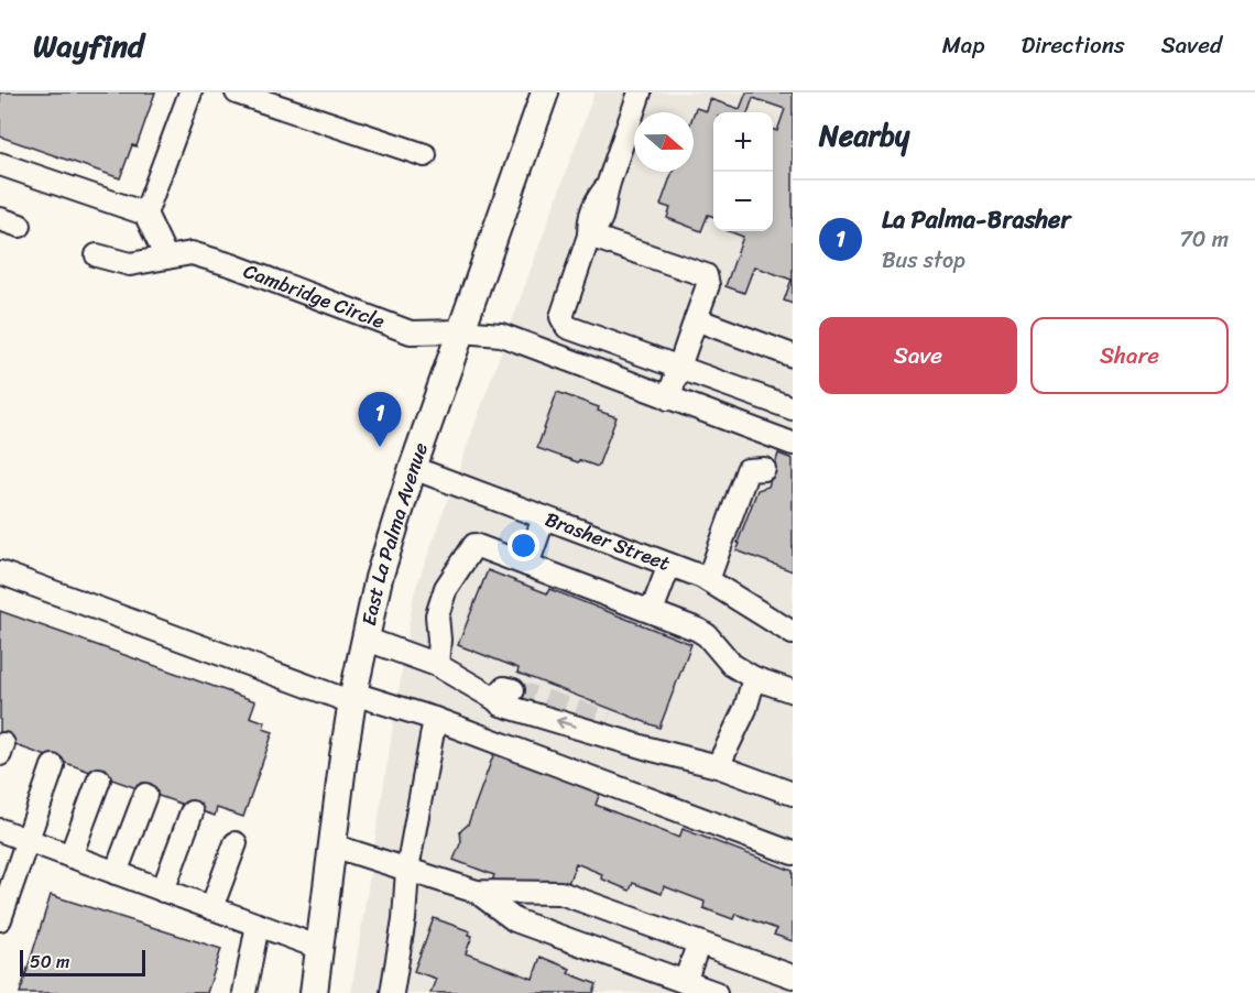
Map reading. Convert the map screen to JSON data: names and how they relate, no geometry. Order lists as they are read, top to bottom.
{
  "streets": {
    "main road": ["East La Palma Avenue"],
    "street": ["Cambridge Circle", "Brasher Street"]
  },
  "crossings": [
    ["Cambridge Circle", "East La Palma Avenue"],
    ["East La Palma Avenue", "Brasher Street"]
  ],
  "scale_bar": "50 m",
  "north": "right",
  "page": {
    "header": "Wayfind",
    "nav": ["Map", "Directions", "Saved"],
    "heading": "Nearby",
    "map_buttons": ["+", "−"],
    "list": [
      {
        "mark": "1",
        "name": "La Palma-Brasher",
        "note": "Bus stop",
        "value": "70 m"
      }
    ],
    "buttons": ["Save", "Share"],
    "pins": "1",
    "scale": "50 m"
  }
}
